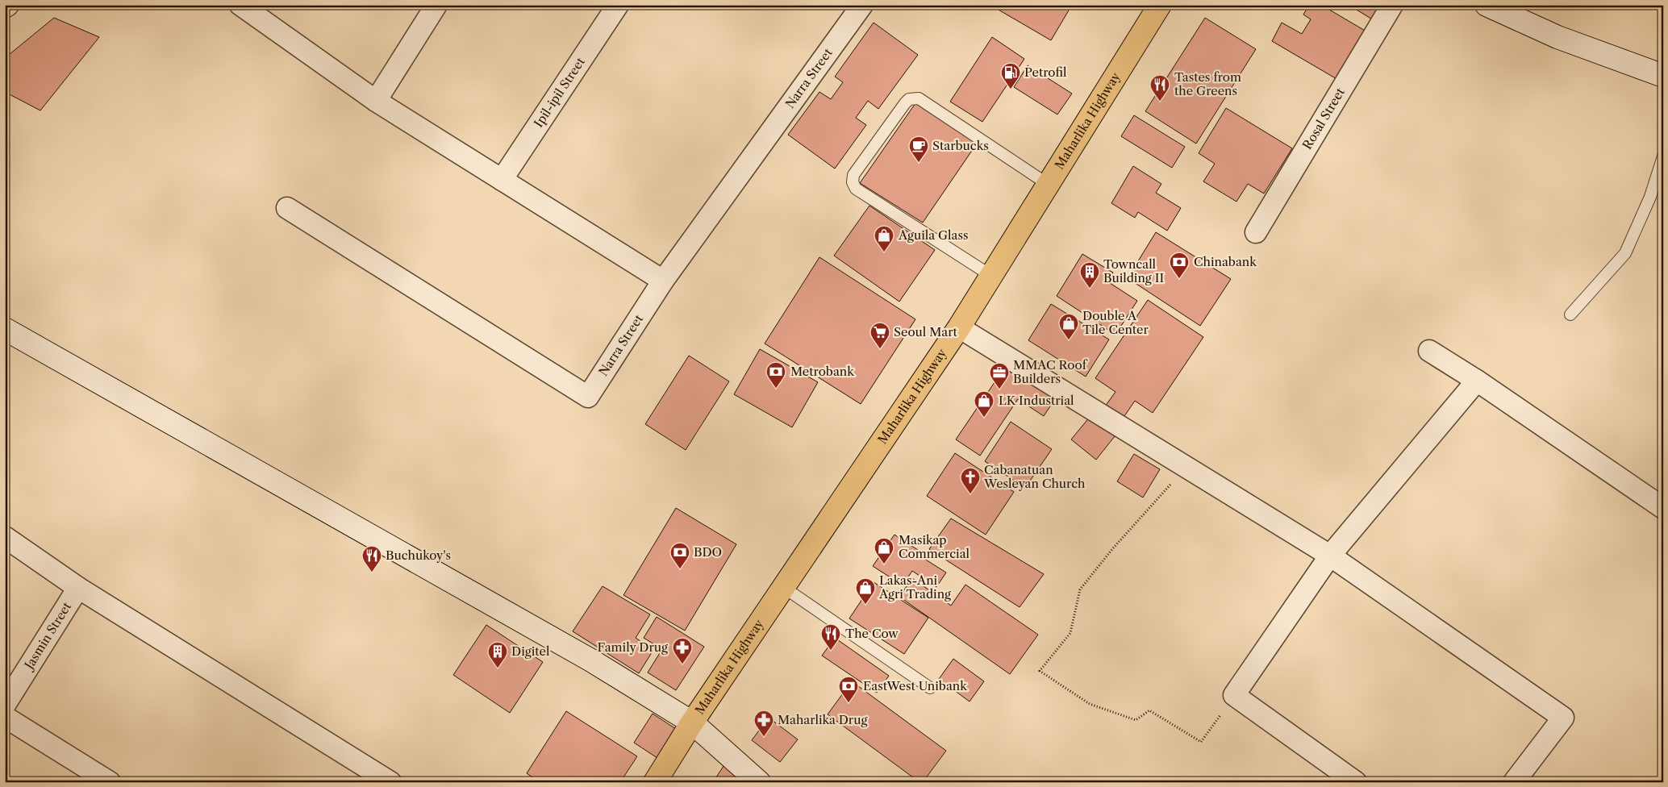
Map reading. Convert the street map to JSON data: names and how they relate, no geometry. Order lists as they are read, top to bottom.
{
  "streets": {
    "main road": ["Maharlika Highway"],
    "street": [
      "Narra Street",
      "Ipil-ipil Street",
      "Rosal Street",
      "Jasmin Street"
    ]
  },
  "places": {
    "fuel station": ["Petrofil"],
    "restaurant": ["Tastes from the Greens", "Buchukoy's", "The Cow"],
    "cafe": ["Starbucks"],
    "shop": [
      "Aguila Glass",
      "Double A Tile Center",
      "LK Industrial",
      "Masikap Commercial",
      "Lakas-Ani Agri Trading"
    ],
    "bank": [
      "Chinabank",
      "Metrobank",
      "BDO",
      "EastWest Unibank"
    ],
    "building": ["Towncall Building II", "Digitel"],
    "supermarket": ["Seoul Mart"],
    "office": ["MMAC Roof Builders"],
    "church": ["Cabanatuan Wesleyan Church"],
    "pharmacy": ["Family Drug", "Maharlika Drug"]
  }
}
